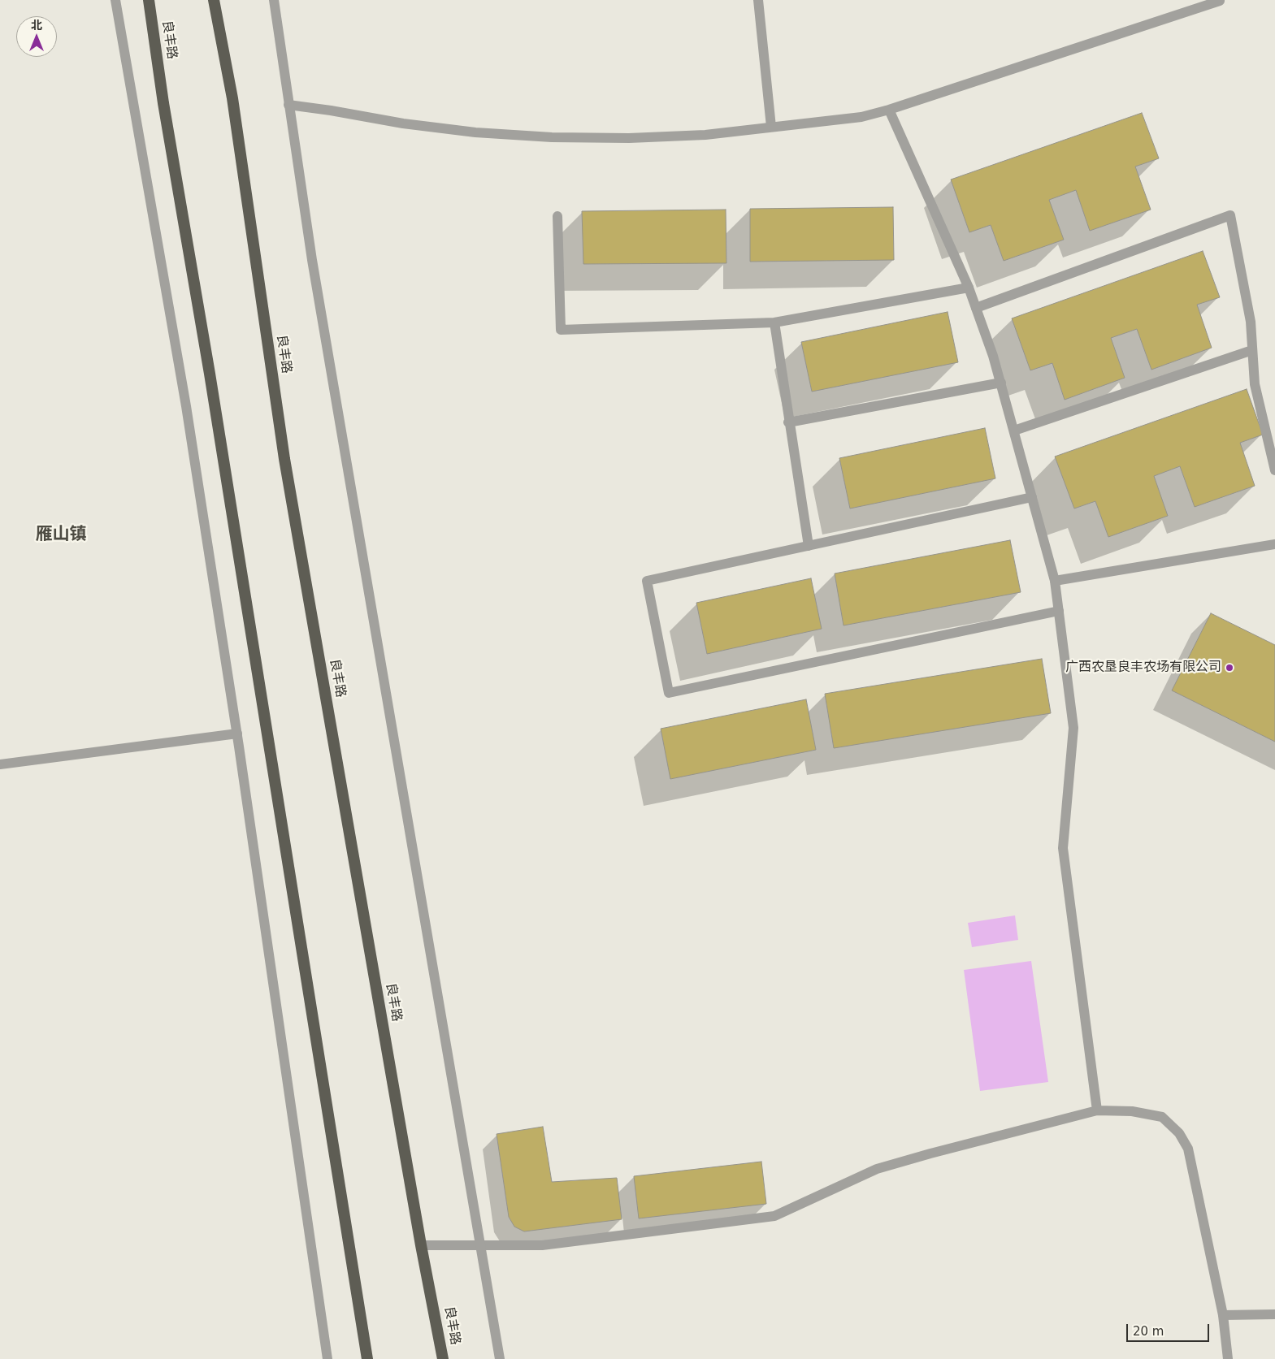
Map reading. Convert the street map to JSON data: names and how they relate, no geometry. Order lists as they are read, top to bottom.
{
  "streets": {
    "highway": ["良丰路"]
  },
  "districts": ["雁山镇"],
  "places": ["广西农垦良丰农场有限公司"],
  "scale_bar": "20 m",
  "north": "top"
}
